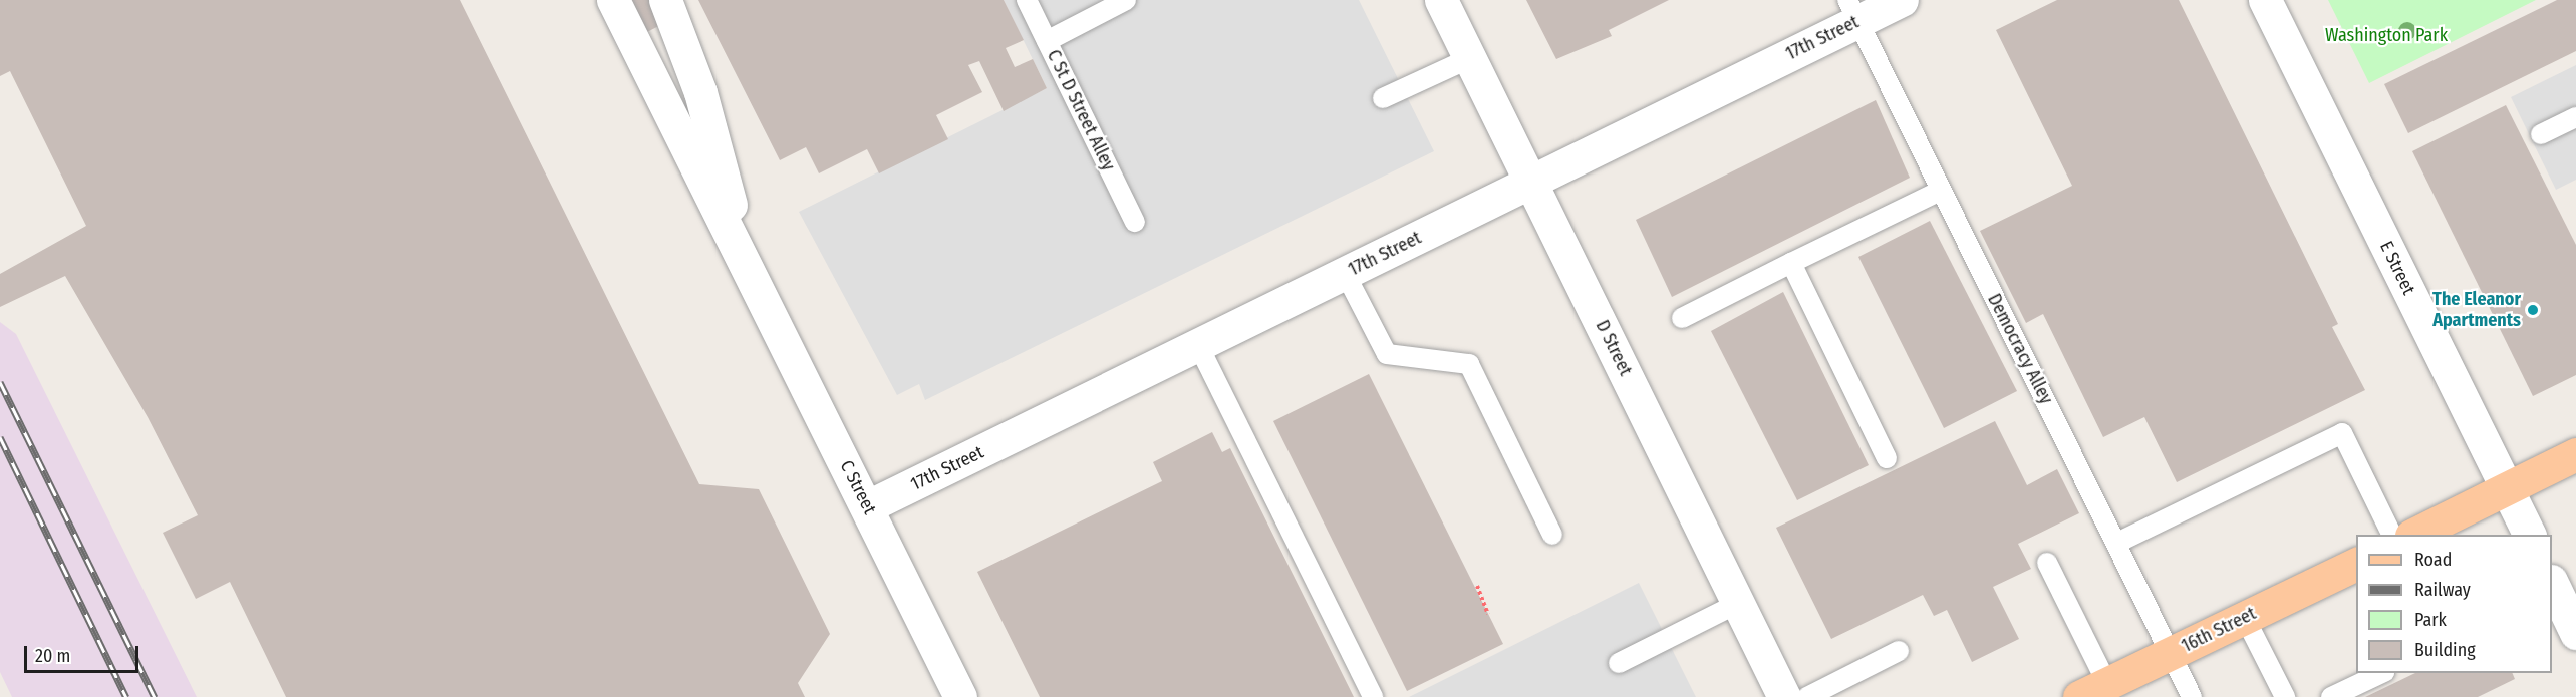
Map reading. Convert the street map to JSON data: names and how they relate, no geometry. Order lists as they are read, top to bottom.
{
  "streets": {
    "main road": ["16th Street"],
    "street": [
      "17th Street",
      "E Street",
      "D Street",
      "C Street"
    ],
    "lane": ["C St D Street Alley", "Democracy Alley"]
  },
  "crossings": [
    ["17th Street", "D Street"],
    ["17th Street", "Democracy Alley"],
    ["17th Street", "C Street"],
    ["Democracy Alley", "16th Street"]
  ],
  "parks": ["Washington Park"],
  "places": ["The Eleanor Apartments"],
  "legend": [
    "Road",
    "Railway",
    "Park",
    "Building"
  ],
  "scale_bar": "20 m"
}
